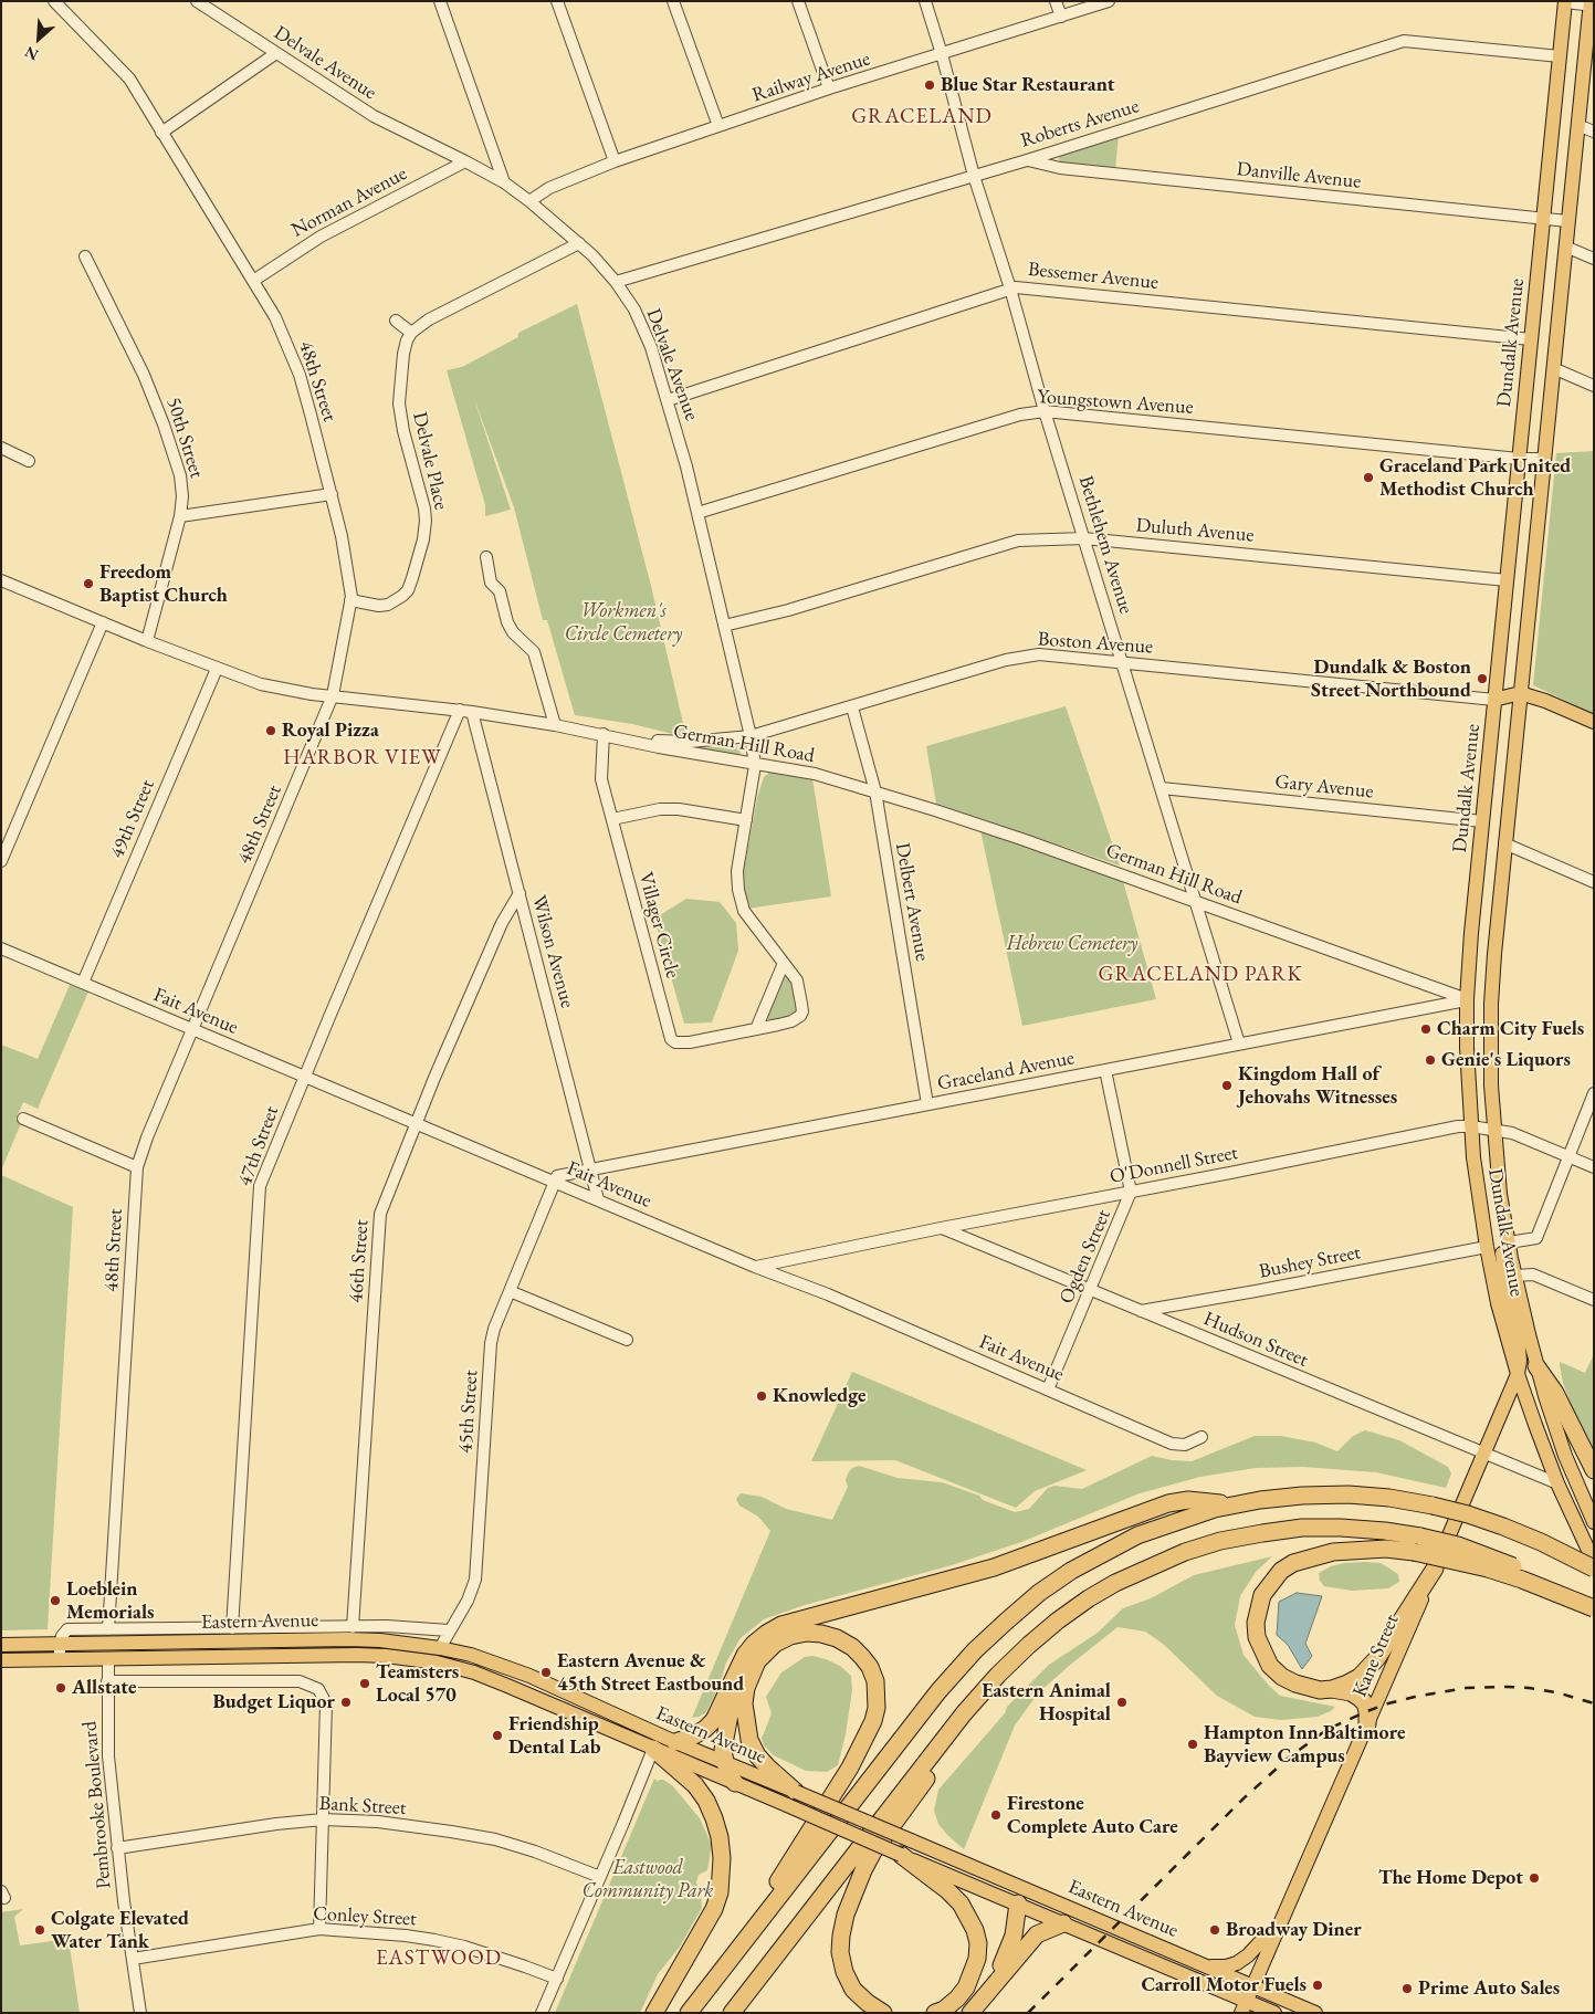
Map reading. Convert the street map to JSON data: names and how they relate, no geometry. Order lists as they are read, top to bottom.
{
  "streets": {
    "main road": ["Dundalk Avenue", "Eastern Avenue", "Kane Street"],
    "street": [
      "Delvale Avenue",
      "Railway Avenue",
      "Roberts Avenue",
      "Danville Avenue",
      "Norman Avenue",
      "Bessemer Avenue",
      "48th Street",
      "Youngstown Avenue",
      "50th Street",
      "Delvale Place",
      "Duluth Avenue",
      "Bethlehem Avenue",
      "Boston Avenue",
      "German Hill Road",
      "Gary Avenue",
      "49th Street",
      "Delbert Avenue",
      "Villager Circle",
      "Wilson Avenue",
      "Fait Avenue",
      "Graceland Avenue",
      "47th Street",
      "O'Donnell Street",
      "Ogden Street",
      "46th Street",
      "Bushey Street",
      "Hudson Street",
      "45th Street",
      "Pembrooke Boulevard",
      "Bank Street",
      "Conley Street"
    ]
  },
  "crossings": [
    ["Delvale Avenue", "Railway Avenue"],
    ["Delvale Avenue", "Roberts Avenue"],
    ["Delvale Avenue", "Norman Avenue"],
    ["Delvale Avenue", "Bessemer Avenue"],
    ["Delvale Avenue", "Youngstown Avenue"],
    ["Delvale Avenue", "Duluth Avenue"],
    ["Delvale Avenue", "Boston Avenue"],
    ["Delvale Avenue", "German Hill Road"],
    ["Delvale Avenue", "Villager Circle"],
    ["Railway Avenue", "Bethlehem Avenue"],
    ["Roberts Avenue", "Danville Avenue"],
    ["Roberts Avenue", "Dundalk Avenue"],
    ["Roberts Avenue", "Bethlehem Avenue"],
    ["Danville Avenue", "Dundalk Avenue"],
    ["Norman Avenue", "48th Street"],
    ["Bessemer Avenue", "Dundalk Avenue"],
    ["Bessemer Avenue", "Bethlehem Avenue"],
    ["Dundalk Avenue", "Youngstown Avenue"],
    ["Dundalk Avenue", "Duluth Avenue"],
    ["Dundalk Avenue", "Boston Avenue"],
    ["Dundalk Avenue", "German Hill Road"],
    ["Dundalk Avenue", "Gary Avenue"],
    ["Dundalk Avenue", "Graceland Avenue"],
    ["Dundalk Avenue", "O'Donnell Street"],
    ["Dundalk Avenue", "Bushey Street"],
    ["Dundalk Avenue", "Hudson Street"],
    ["Dundalk Avenue", "Kane Street"],
    ["48th Street", "Delvale Place"],
    ["48th Street", "German Hill Road"],
    ["48th Street", "Fait Avenue"],
    ["48th Street", "Eastern Avenue"],
    ["Youngstown Avenue", "Bethlehem Avenue"],
    ["50th Street", "German Hill Road"],
    ["Duluth Avenue", "Bethlehem Avenue"],
    ["Bethlehem Avenue", "Boston Avenue"],
    ["Bethlehem Avenue", "German Hill Road"],
    ["Bethlehem Avenue", "Gary Avenue"],
    ["Bethlehem Avenue", "Graceland Avenue"],
    ["Boston Avenue", "German Hill Road"],
    ["Boston Avenue", "Delbert Avenue"],
    ["Boston Avenue", "Villager Circle"],
    ["German Hill Road", "49th Street"],
    ["German Hill Road", "Delbert Avenue"],
    ["German Hill Road", "Villager Circle"],
    ["German Hill Road", "Wilson Avenue"],
    ["German Hill Road", "Graceland Avenue"],
    ["German Hill Road", "47th Street"],
    ["49th Street", "Fait Avenue"],
    ["Delbert Avenue", "Graceland Avenue"],
    ["Wilson Avenue", "Fait Avenue"],
    ["Wilson Avenue", "Graceland Avenue"],
    ["Wilson Avenue", "46th Street"],
    ["Fait Avenue", "Graceland Avenue"],
    ["Fait Avenue", "47th Street"],
    ["Fait Avenue", "O'Donnell Street"],
    ["Fait Avenue", "Ogden Street"],
    ["Fait Avenue", "46th Street"],
    ["Fait Avenue", "45th Street"],
    ["Graceland Avenue", "Ogden Street"],
    ["Graceland Avenue", "45th Street"],
    ["47th Street", "Eastern Avenue"],
    ["O'Donnell Street", "Ogden Street"],
    ["O'Donnell Street", "Hudson Street"],
    ["Ogden Street", "Hudson Street"],
    ["46th Street", "Eastern Avenue"],
    ["Bushey Street", "Hudson Street"],
    ["Hudson Street", "Kane Street"],
    ["45th Street", "Eastern Avenue"],
    ["Eastern Avenue", "Kane Street"],
    ["Eastern Avenue", "Pembrooke Boulevard"],
    ["Pembrooke Boulevard", "Bank Street"],
    ["Pembrooke Boulevard", "Conley Street"]
  ],
  "districts": [
    "GRACELAND",
    "HARBOR VIEW",
    "GRACELAND PARK",
    "EASTWOOD"
  ],
  "parks": ["Workmen's Circle Cemetery", "Hebrew Cemetery", "Eastwood Community Park"],
  "places": [
    "Blue Star Restaurant",
    "Graceland Park United Methodist Church",
    "Freedom Baptist Church",
    "Dundalk & Boston Street Northbound",
    "Royal Pizza",
    "Charm City Fuels",
    "Genie's Liquors",
    "Kingdom Hall of Jehovahs Witnesses",
    "Knowledge",
    "Loeblein Memorials",
    "Eastern Avenue & 45th Street Eastbound",
    "Teamsters Local 570",
    "Allstate",
    "Budget Liquor",
    "Eastern Animal Hospital",
    "Friendship Dental Lab",
    "Hampton Inn Baltimore Bayview Campus",
    "Firestone Complete Auto Care",
    "The Home Depot",
    "Colgate Elevated Water Tank",
    "Broadway Diner",
    "Carroll Motor Fuels",
    "Prime Auto Sales"
  ],
  "north": "bottom left"
}
